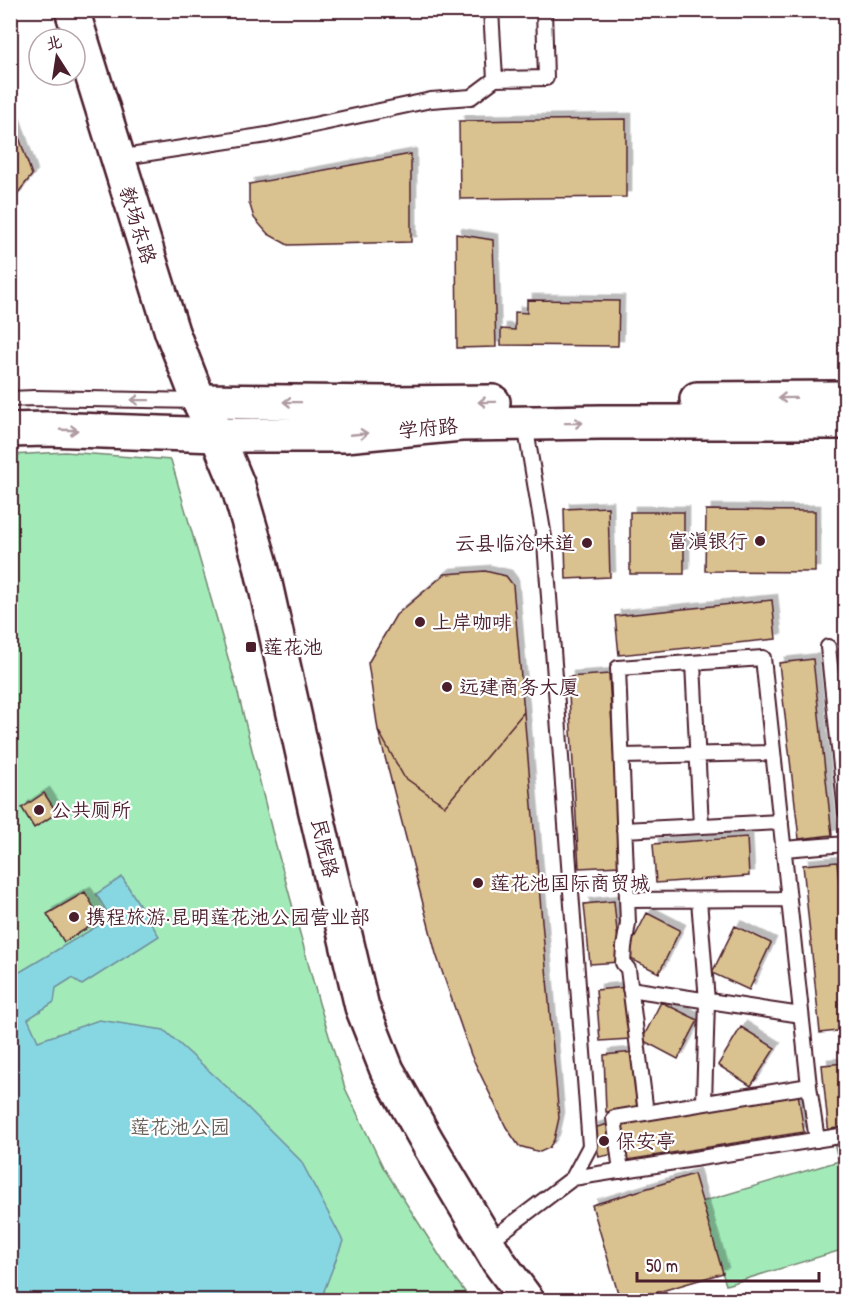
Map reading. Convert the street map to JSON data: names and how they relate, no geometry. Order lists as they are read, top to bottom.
{
  "streets": {
    "main road": ["教场东路", "学府路", "民院路"]
  },
  "crossings": [
    ["教场东路", "学府路"],
    ["教场东路", "民院路"],
    ["学府路", "民院路"]
  ],
  "parks": ["莲花池公园"],
  "places": {
    "other": [
      "富滇银行",
      "云县临沧味道",
      "上岸咖啡",
      "远建商务大厦",
      "公共厕所",
      "莲花池国际商贸城",
      "携程旅游·昆明莲花池公园营业部",
      "保安亭"
    ],
    "transit": ["莲花池"]
  },
  "scale_bar": "50 m",
  "north": "top"
}
